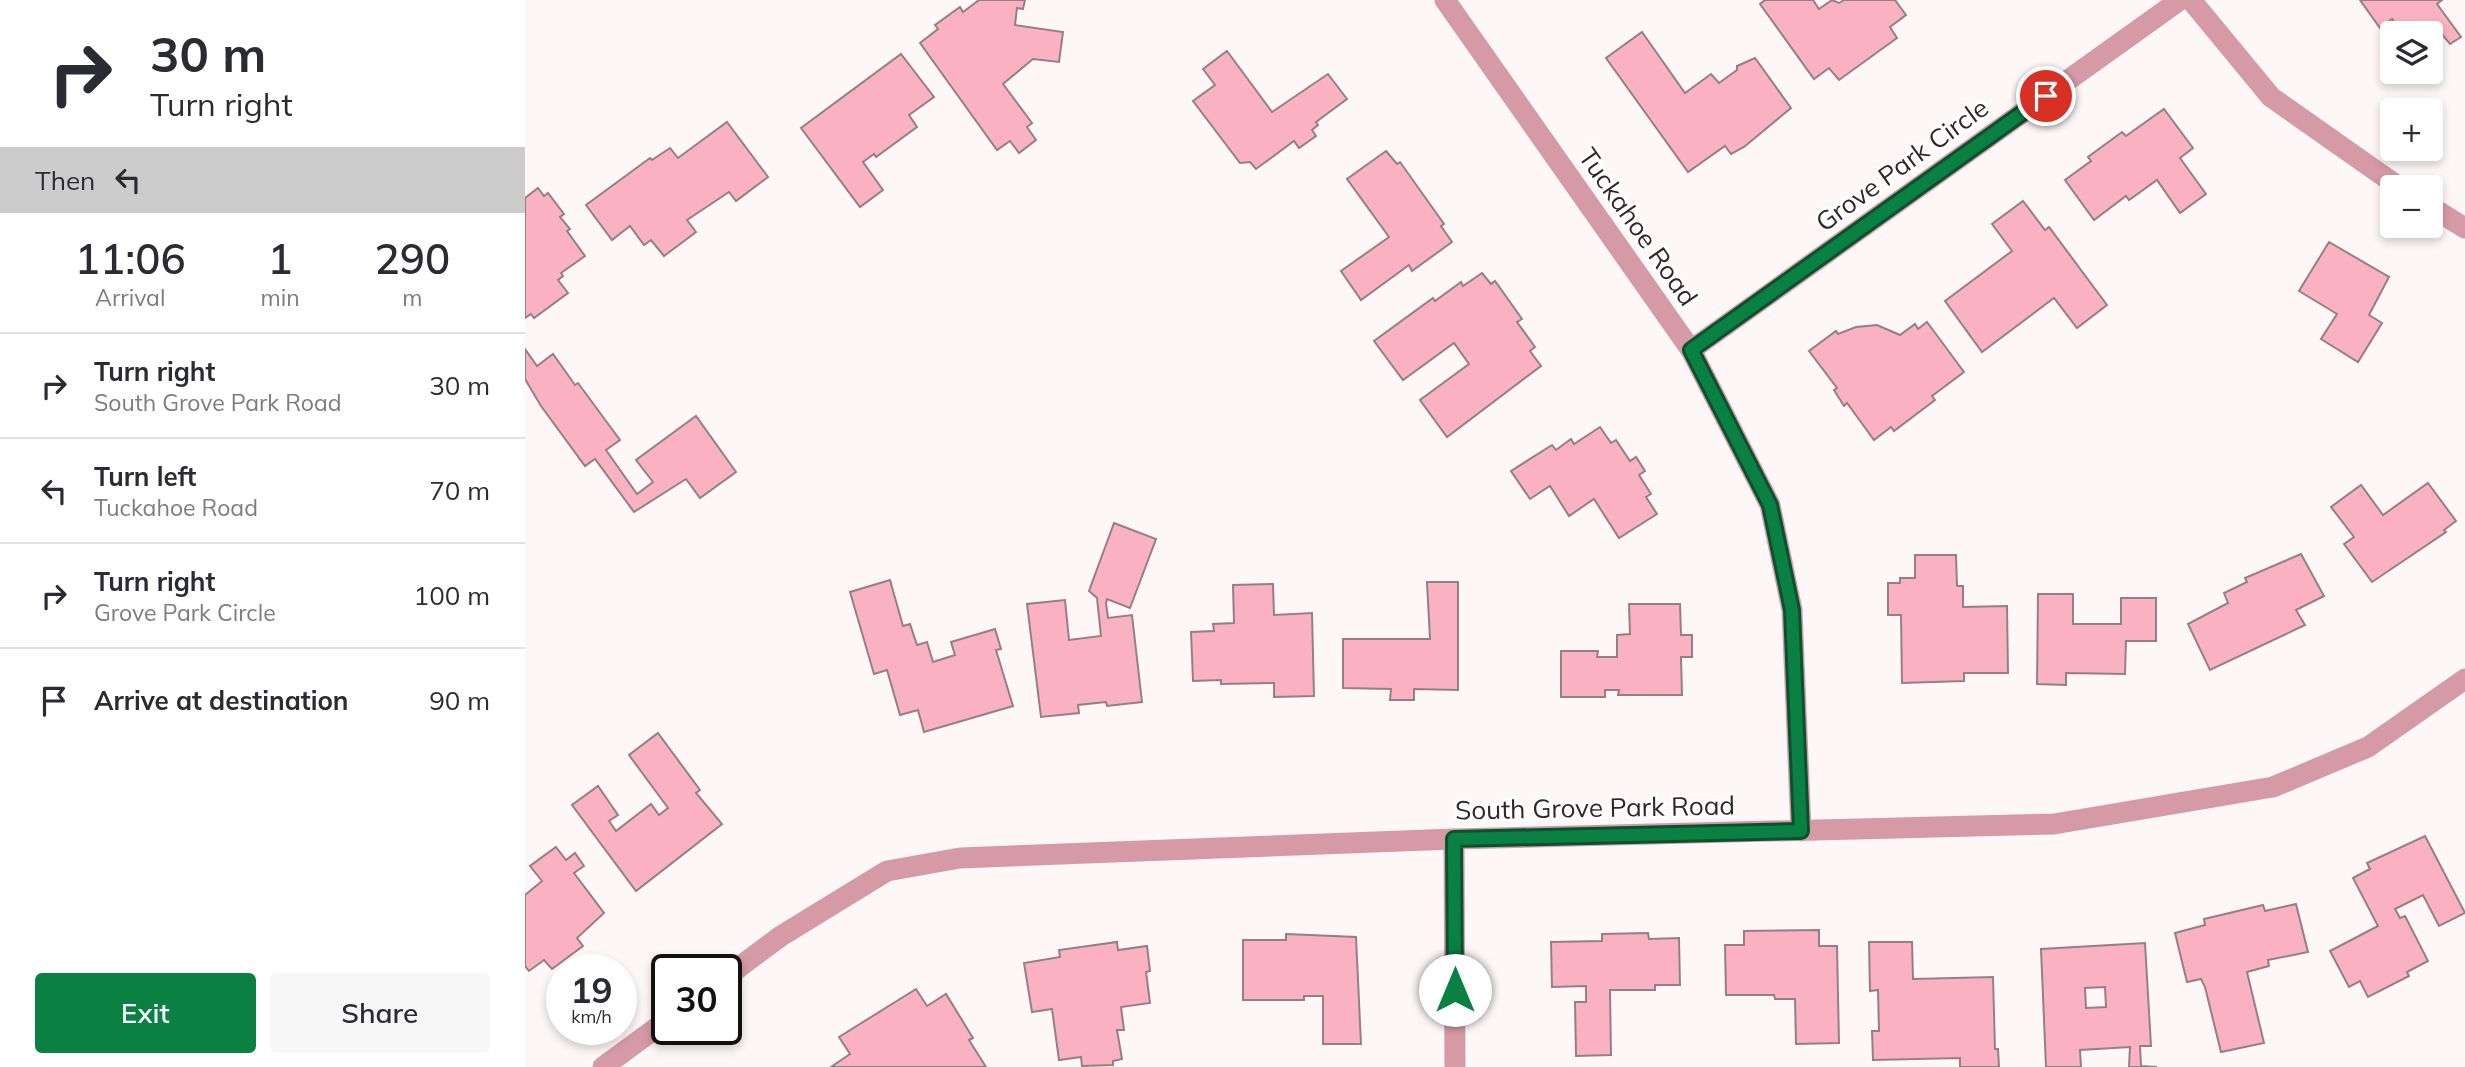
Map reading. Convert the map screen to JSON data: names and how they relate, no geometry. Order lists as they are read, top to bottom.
{
  "streets": {
    "street": ["Grove Park Circle", "Tuckahoe Road", "South Grove Park Road"]
  },
  "crossings": [
    ["Grove Park Circle", "Tuckahoe Road"],
    ["Tuckahoe Road", "South Grove Park Road"]
  ],
  "page": {
    "turn": ["30 m", "Turn right"],
    "map_buttons": ["+", "−"],
    "then": "Then",
    "eta": [
      "11:06",
      "Arrival",
      "1",
      "min",
      "290",
      "m"
    ],
    "list": [
      {
        "name": "Turn right",
        "note": "South Grove Park Road",
        "value": "30 m"
      },
      {
        "name": "Turn left",
        "note": "Tuckahoe Road",
        "value": "70 m"
      },
      {
        "name": "Turn right",
        "note": "Grove Park Circle",
        "value": "100 m"
      },
      {
        "name": "Arrive at destination",
        "value": "90 m"
      }
    ],
    "speed": "19 km/h",
    "limit": "30",
    "buttons": ["Exit", "Share"]
  }
}
